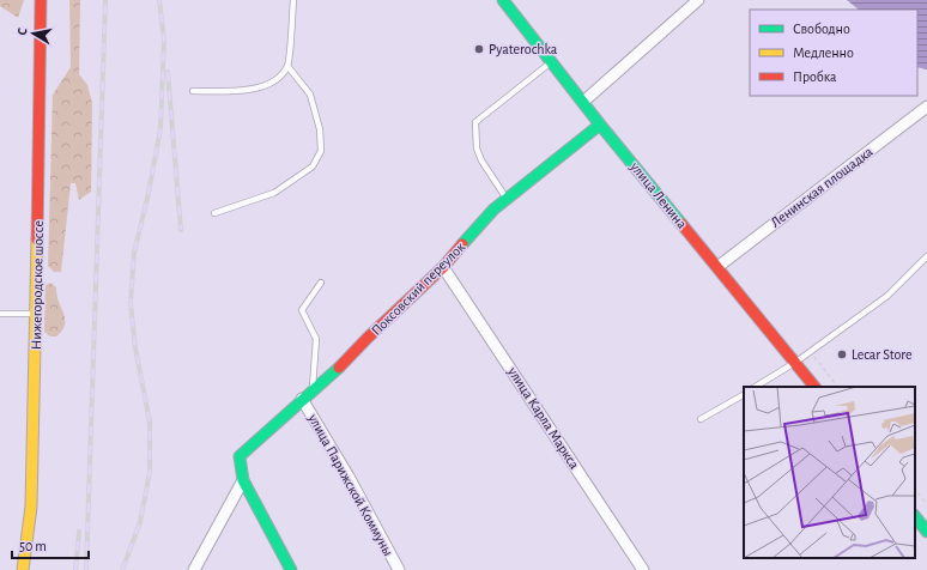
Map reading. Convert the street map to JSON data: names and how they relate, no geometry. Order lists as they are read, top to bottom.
{
  "streets": {
    "street": [
      "Ленинская площадка",
      "улица Ленина",
      "Нижегородское шоссе",
      "Поксовский переулок",
      "улица Карла Маркса",
      "улица Парижской Коммуны"
    ]
  },
  "crossings": [
    ["Ленинская площадка", "улица Ленина"],
    ["улица Ленина", "Поксовский переулок"],
    ["Поксовский переулок", "улица Карла Маркса"],
    ["Поксовский переулок", "улица Парижской Коммуны"]
  ],
  "places": ["Pyaterochka", "Lecar Store"],
  "legend": ["Свободно", "Медленно", "Пробка"],
  "scale_bar": "50 m",
  "north": "left"
}
